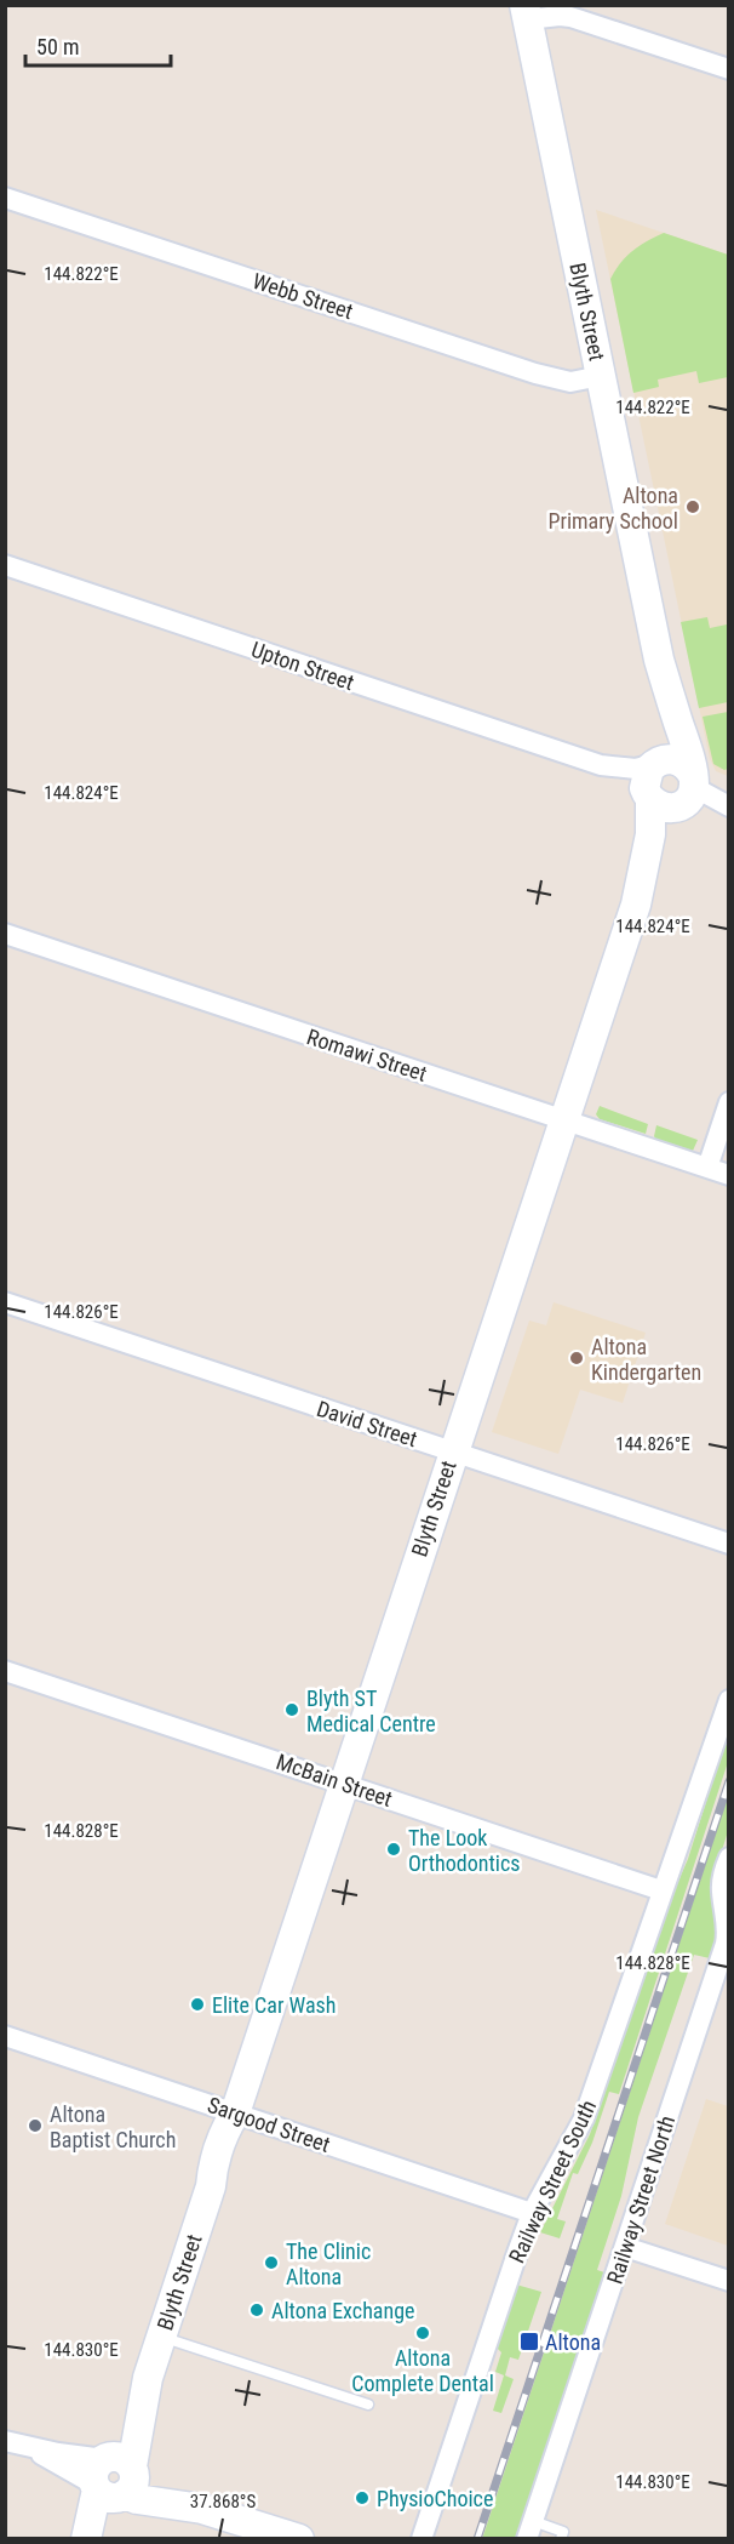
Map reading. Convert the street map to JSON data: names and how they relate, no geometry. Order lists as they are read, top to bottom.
{
  "streets": {
    "street": [
      "Webb Street",
      "Blyth Street",
      "Upton Street",
      "Romawi Street",
      "David Street",
      "McBain Street",
      "Sargood Street",
      "Railway Street South",
      "Railway Street North"
    ]
  },
  "crossings": [
    ["Webb Street", "Blyth Street"],
    ["Blyth Street", "Upton Street"],
    ["Blyth Street", "Romawi Street"],
    ["Blyth Street", "David Street"],
    ["Blyth Street", "McBain Street"],
    ["Blyth Street", "Sargood Street"],
    ["McBain Street", "Railway Street South"],
    ["Sargood Street", "Railway Street South"]
  ],
  "places": {
    "other": [
      "Altona Primary School",
      "Altona Kindergarten",
      "Blyth ST Medical Centre",
      "The Look Orthodontics",
      "Elite Car Wash",
      "Altona Baptist Church",
      "The Clinic Altona",
      "Altona Exchange",
      "Altona Complete Dental",
      "PhysioChoice"
    ],
    "transit": ["Altona"]
  },
  "scale_bar": "50 m",
  "coordinates": [
    "144.822°E",
    "144.824°E",
    "144.826°E",
    "144.828°E",
    "144.830°E",
    "37.868°S"
  ]
}
